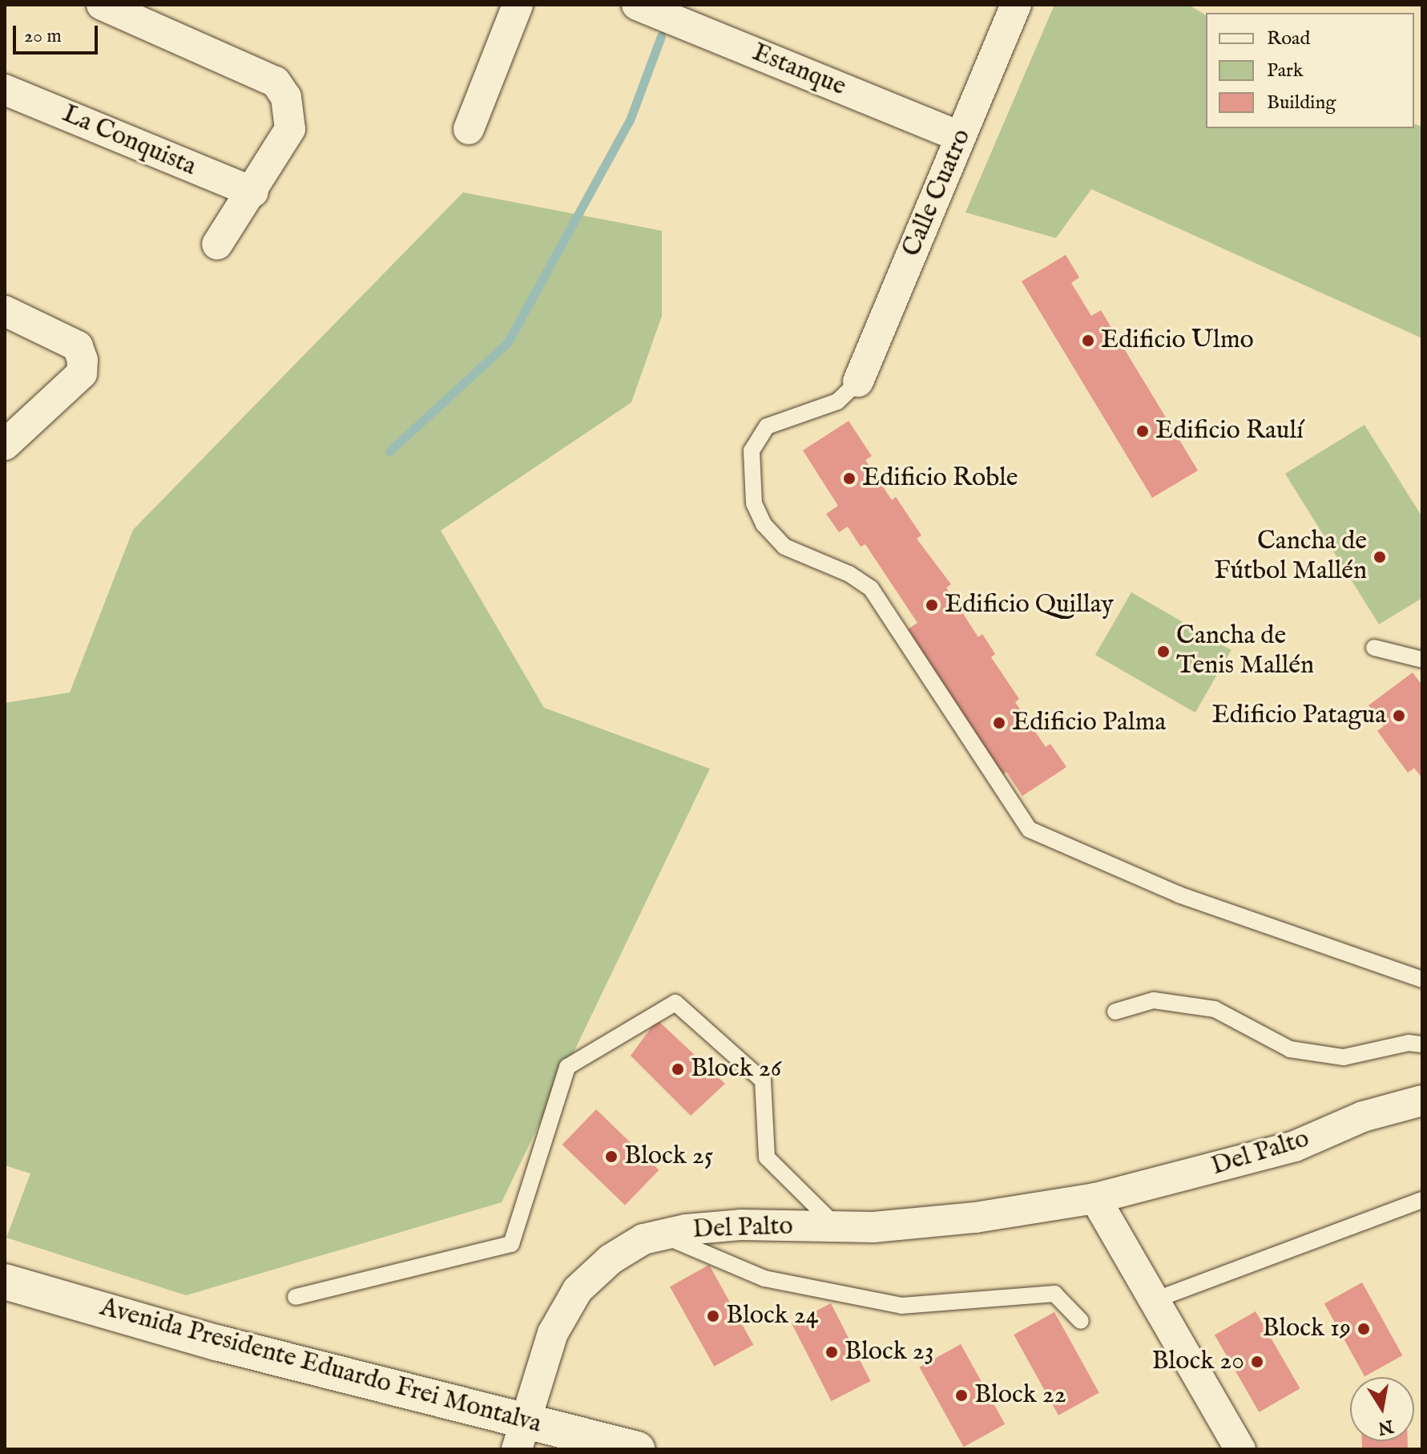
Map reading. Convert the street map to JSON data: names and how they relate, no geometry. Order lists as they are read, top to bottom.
{
  "streets": {
    "street": [
      "Estanque",
      "La Conquista",
      "Calle Cuatro",
      "Del Palto",
      "Avenida Presidente Eduardo Frei Montalva"
    ]
  },
  "crossings": [
    ["Estanque", "Calle Cuatro"],
    ["Del Palto", "Avenida Presidente Eduardo Frei Montalva"]
  ],
  "places": [
    "Edificio Ulmo",
    "Edificio Raulí",
    "Edificio Roble",
    "Cancha de Fútbol Mallén",
    "Edificio Quillay",
    "Cancha de Tenis Mallén",
    "Edificio Patagua",
    "Edificio Palma",
    "Block 26",
    "Block 25",
    "Block 24",
    "Block 19",
    "Block 23",
    "Block 20",
    "Block 22"
  ],
  "legend": ["Road", "Park", "Building"],
  "scale_bar": "20 m",
  "north": "bottom"
}
